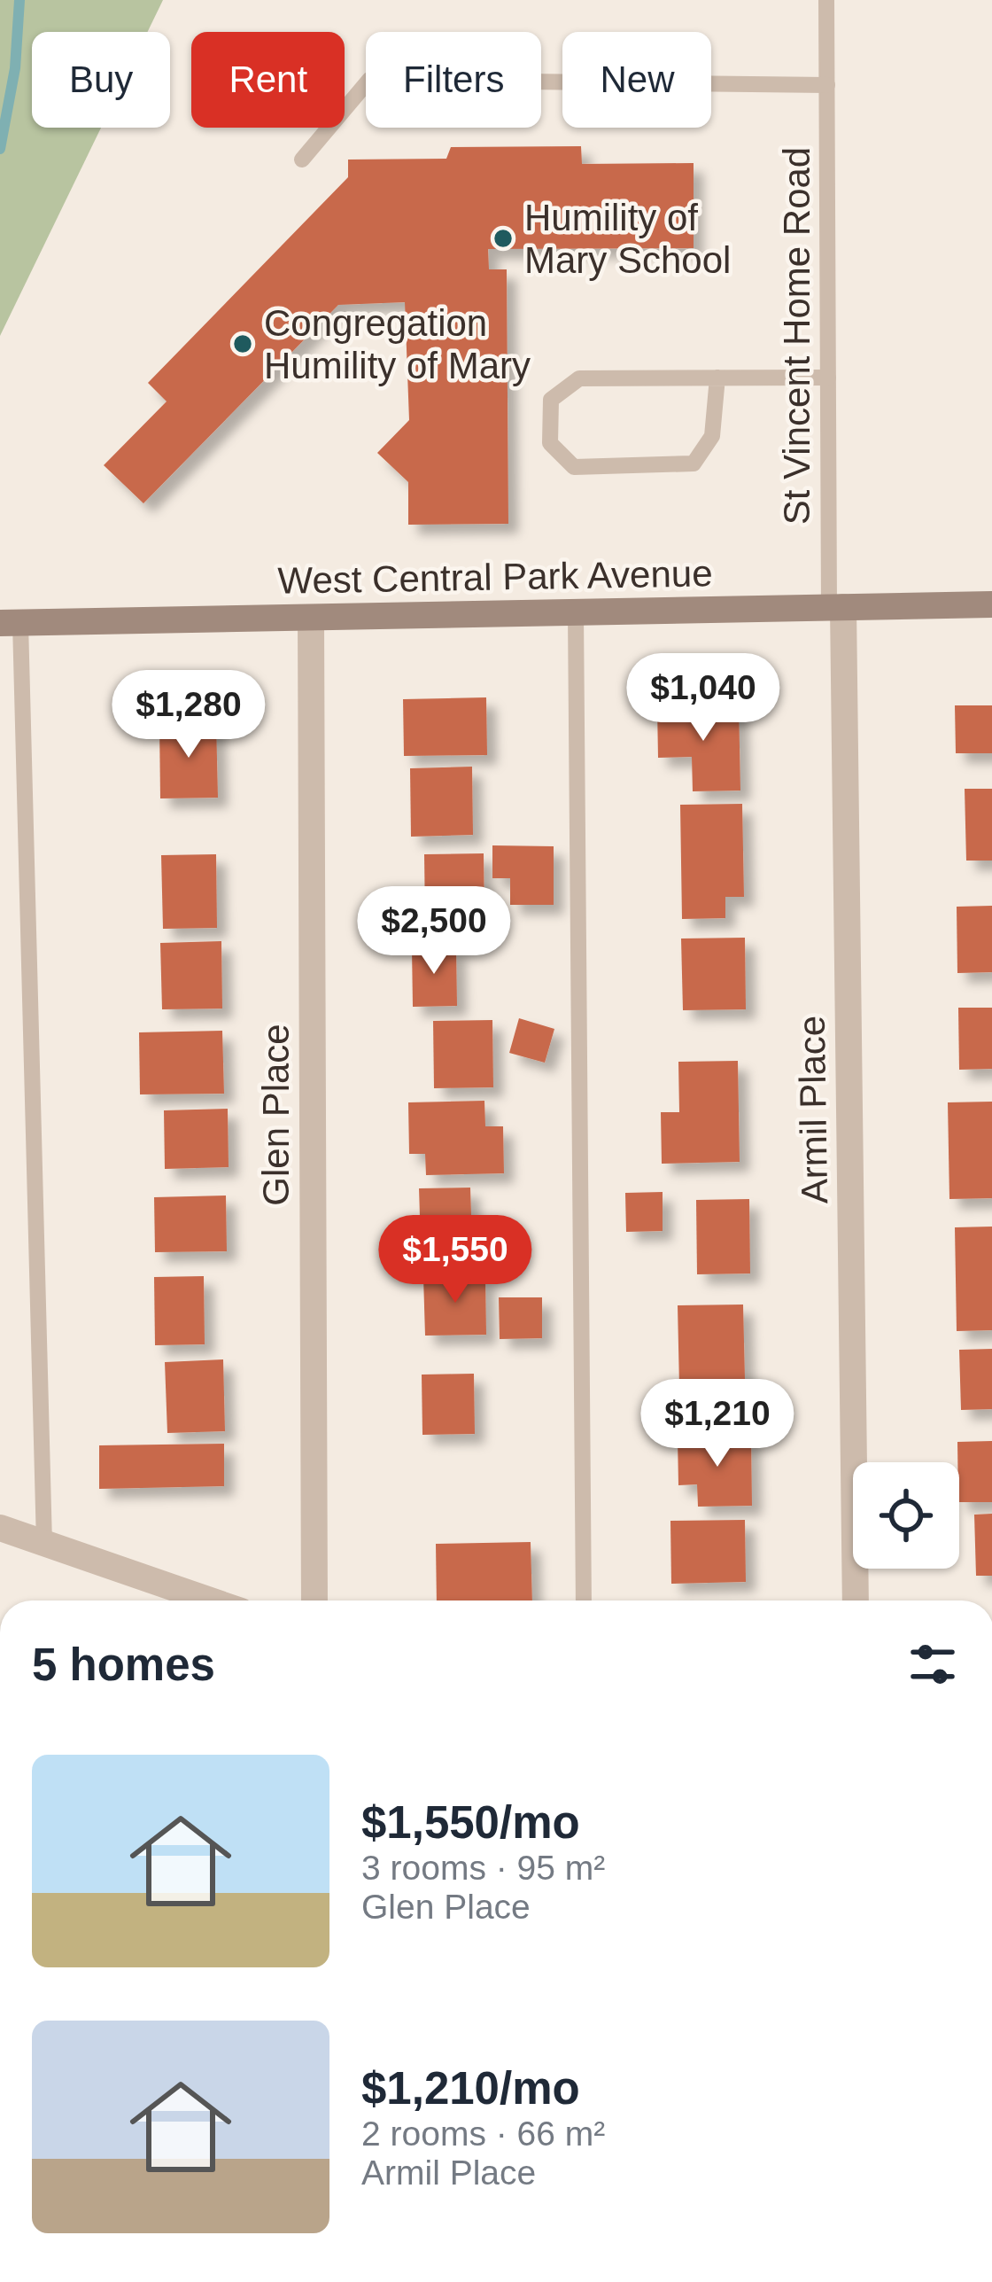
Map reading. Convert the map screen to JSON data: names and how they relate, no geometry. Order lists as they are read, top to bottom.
{
  "streets": {
    "main road": ["West Central Park Avenue"],
    "street": ["Armil Place", "Glen Place"],
    "lane": ["St Vincent Home Road"]
  },
  "crossings": [
    ["St Vincent Home Road", "West Central Park Avenue"],
    ["St Vincent Home Road", "Armil Place"],
    ["West Central Park Avenue", "Armil Place"],
    ["West Central Park Avenue", "Glen Place"]
  ],
  "places": ["Humility of Mary School", "Congregation Humility of Mary"],
  "page": {
    "chip": [
      "Buy",
      "Rent",
      "Filters",
      "New"
    ],
    "price": [
      "$1,040",
      "$1,280",
      "$2,500",
      "$1,550",
      "$1,210"
    ],
    "heading": "5 homes",
    "list": [
      {
        "name": "$1,550/mo",
        "note": "3 rooms · 95 m² · Glen Place"
      },
      {
        "name": "$1,210/mo",
        "note": "2 rooms · 66 m² · Armil Place"
      }
    ]
  }
}
